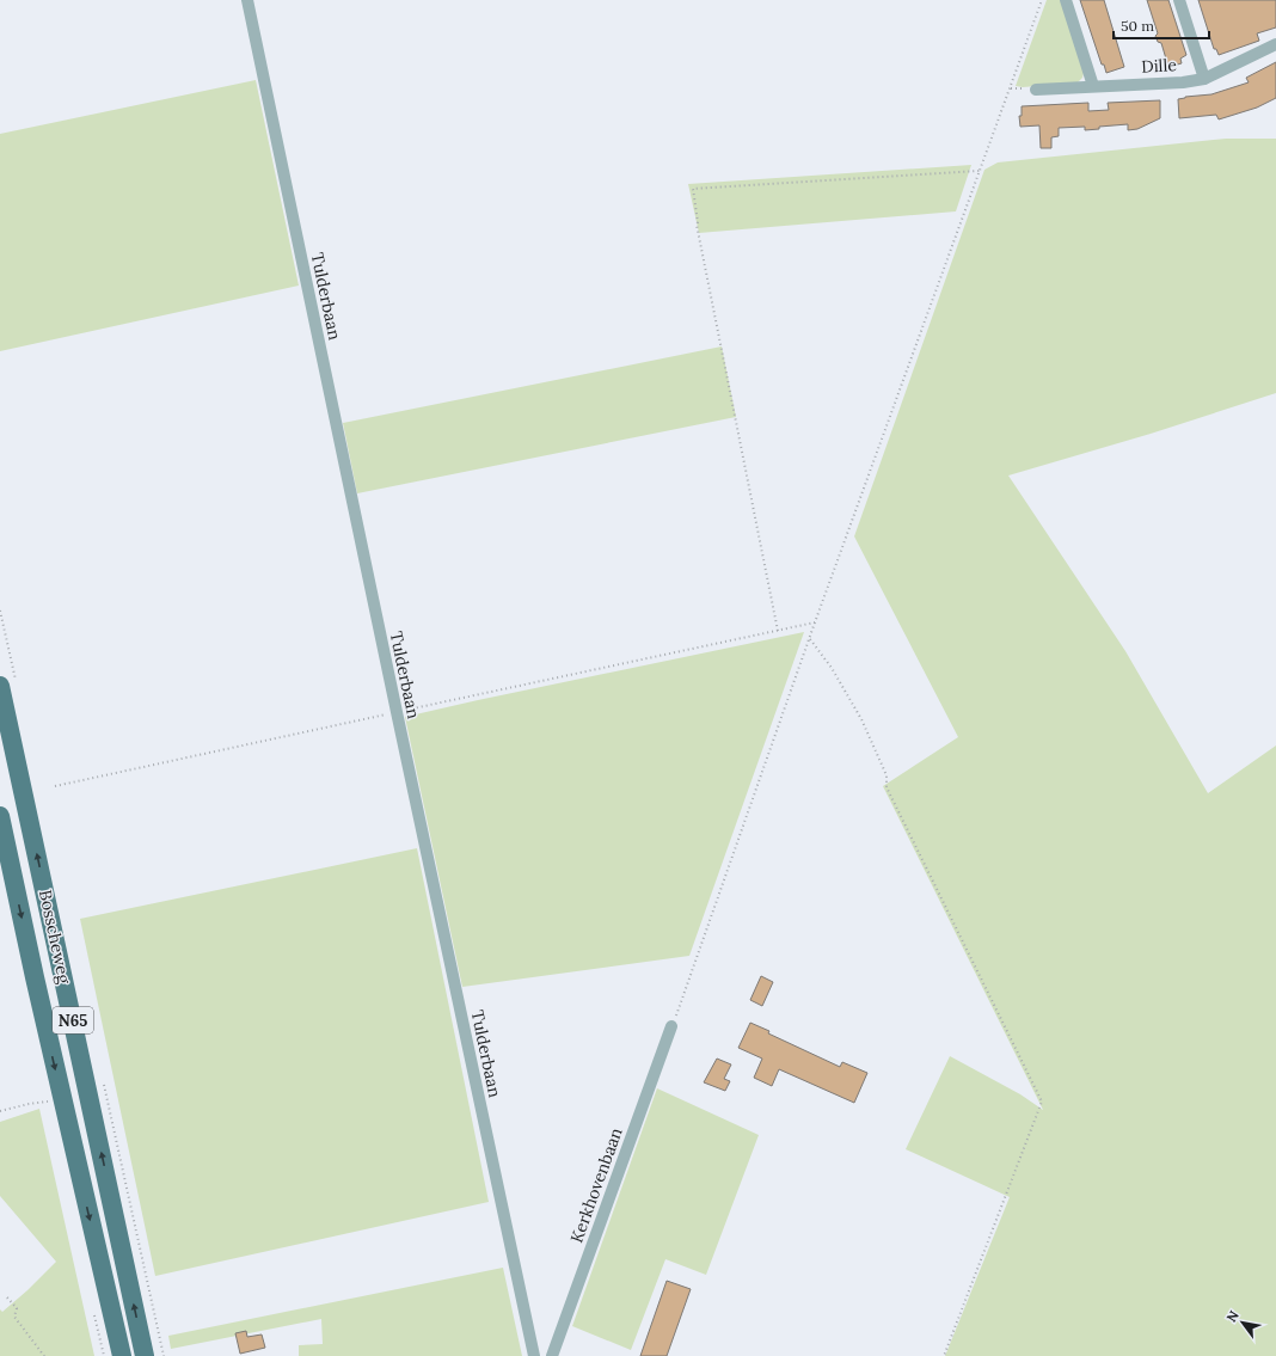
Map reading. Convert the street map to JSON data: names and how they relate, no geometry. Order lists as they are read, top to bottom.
{
  "streets": {
    "main road": ["Bosscheweg", "N65"],
    "street": ["Dille", "Tulderbaan", "Kerkhovenbaan"]
  },
  "scale_bar": "50 m",
  "north": "top left"
}
